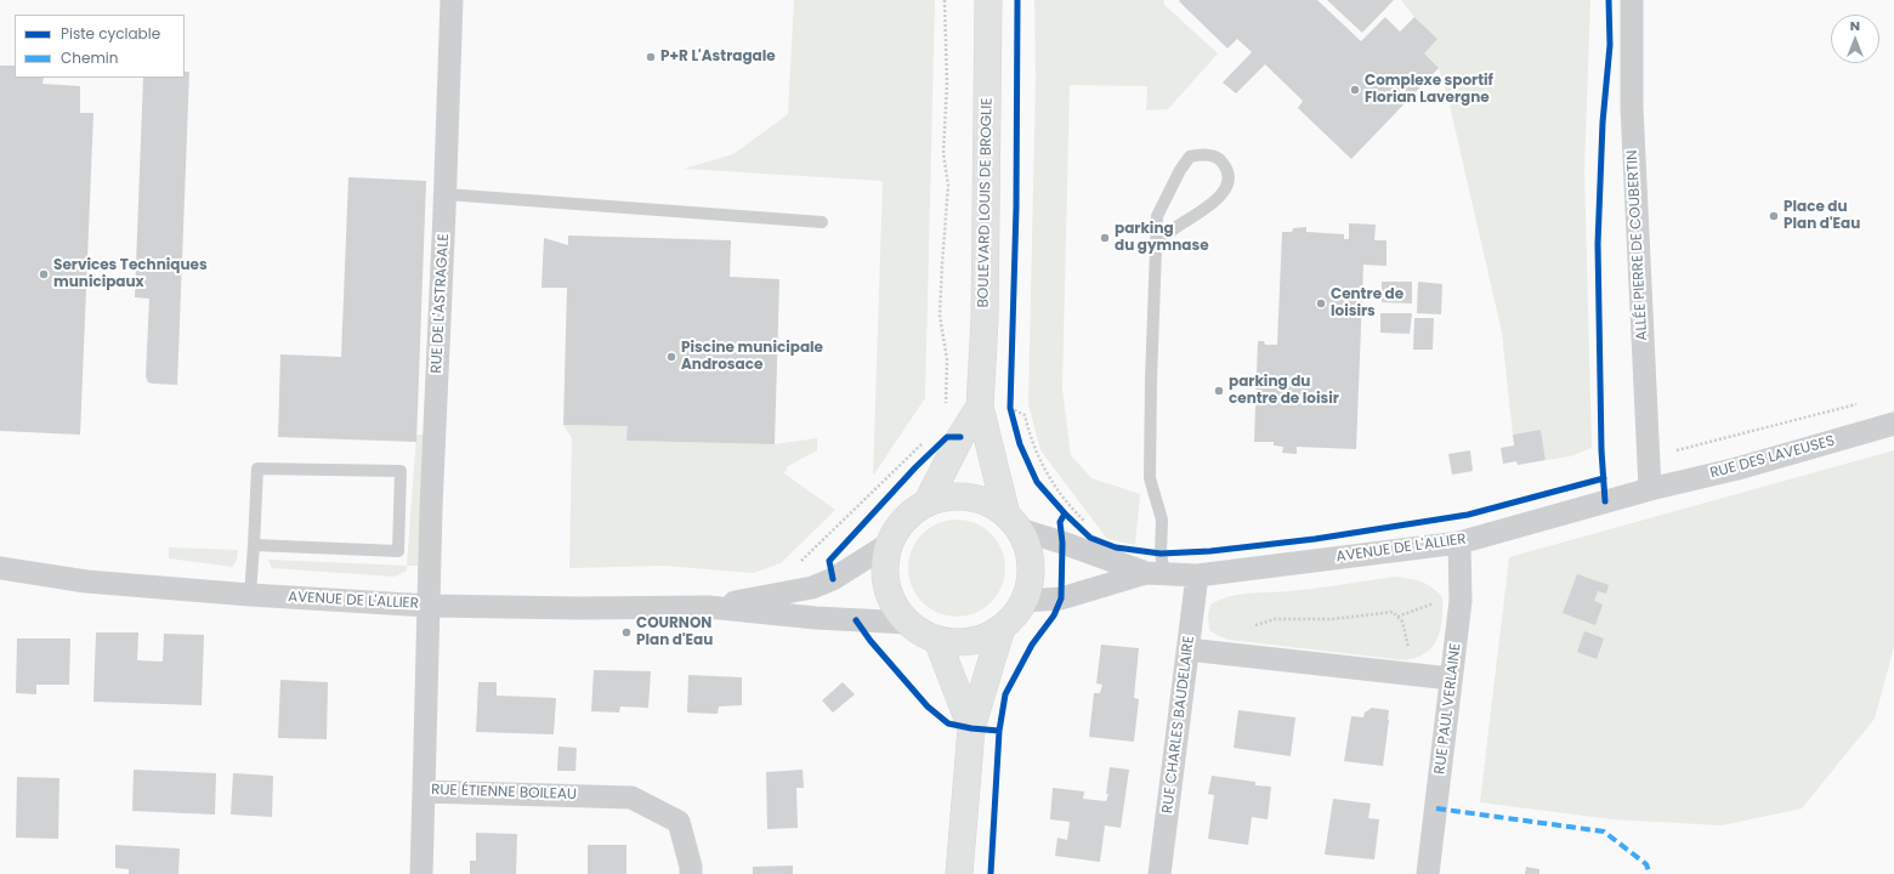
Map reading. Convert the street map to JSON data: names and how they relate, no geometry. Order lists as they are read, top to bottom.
{
  "streets": {
    "main road": ["BOULEVARD LOUIS DE BROGLIE"],
    "street": [
      "ALLÉE PIERRE DE COUBERTIN",
      "RUE DE L'ASTRAGALE",
      "RUE DES LAVEUSES",
      "AVENUE DE L'ALLIER",
      "RUE PAUL VERLAINE",
      "RUE CHARLES BAUDELAIRE",
      "RUE ÉTIENNE BOILEAU"
    ]
  },
  "crossings": [
    ["BOULEVARD LOUIS DE BROGLIE", "AVENUE DE L'ALLIER"],
    ["ALLÉE PIERRE DE COUBERTIN", "RUE DES LAVEUSES"],
    ["ALLÉE PIERRE DE COUBERTIN", "AVENUE DE L'ALLIER"],
    ["RUE DE L'ASTRAGALE", "AVENUE DE L'ALLIER"],
    ["RUE DE L'ASTRAGALE", "RUE ÉTIENNE BOILEAU"],
    ["RUE DES LAVEUSES", "AVENUE DE L'ALLIER"],
    ["AVENUE DE L'ALLIER", "RUE PAUL VERLAINE"],
    ["AVENUE DE L'ALLIER", "RUE CHARLES BAUDELAIRE"],
    ["AVENUE DE L'ALLIER", "RUE ÉTIENNE BOILEAU"]
  ],
  "places": [
    "P+R L'Astragale",
    "Complexe sportif Florian Lavergne",
    "Place du Plan d'Eau",
    "parking du gymnase",
    "Services Techniques municipaux",
    "Centre de loisirs",
    "Piscine municipale Androsace",
    "parking du centre de loisir",
    "COURNON Plan d'Eau"
  ],
  "legend": ["Piste cyclable", "Chemin"],
  "north": "top"
}
